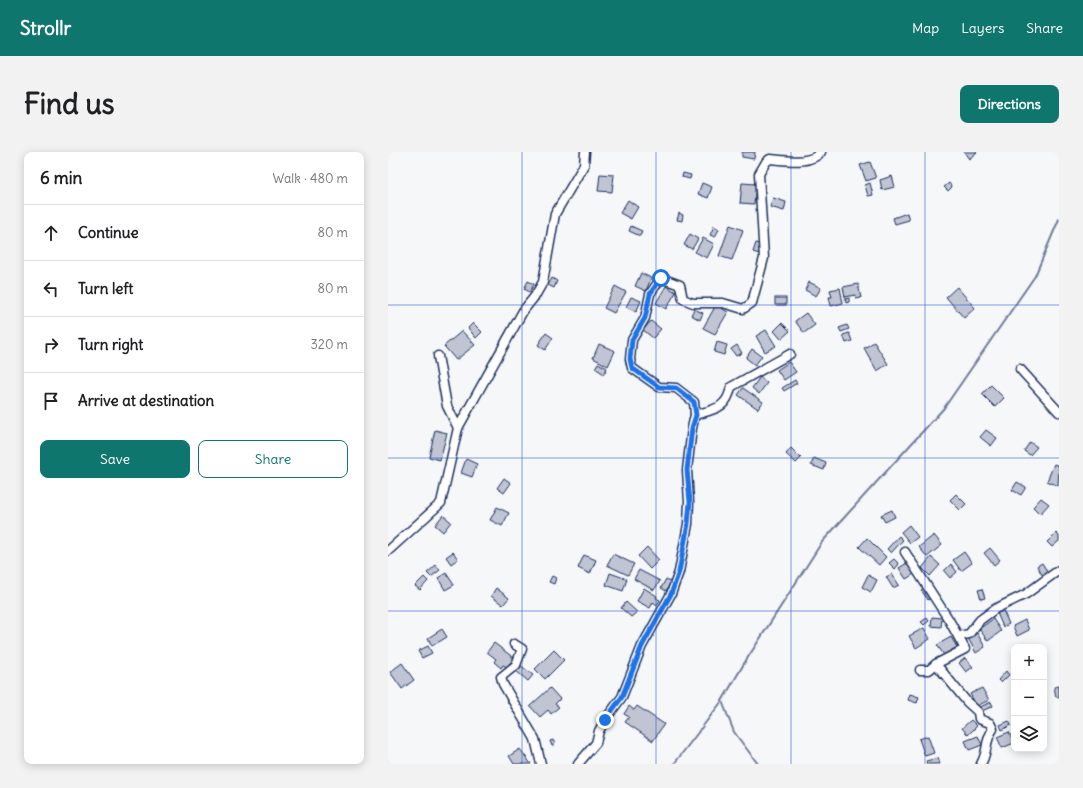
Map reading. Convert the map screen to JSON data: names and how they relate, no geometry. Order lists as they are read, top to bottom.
{
  "page": {
    "header": "Strollr",
    "nav": ["Map", "Layers", "Share"],
    "buttons": [
      "Directions",
      ["Save", "Share"]
    ],
    "title": "Find us",
    "heading": ["6 min", "Walk · 480 m"],
    "list": [
      ["Continue", "80 m"],
      ["Turn left", "80 m"],
      ["Turn right", "320 m"],
      "Arrive at destination"
    ],
    "map_buttons": ["+", "−"]
  }
}
